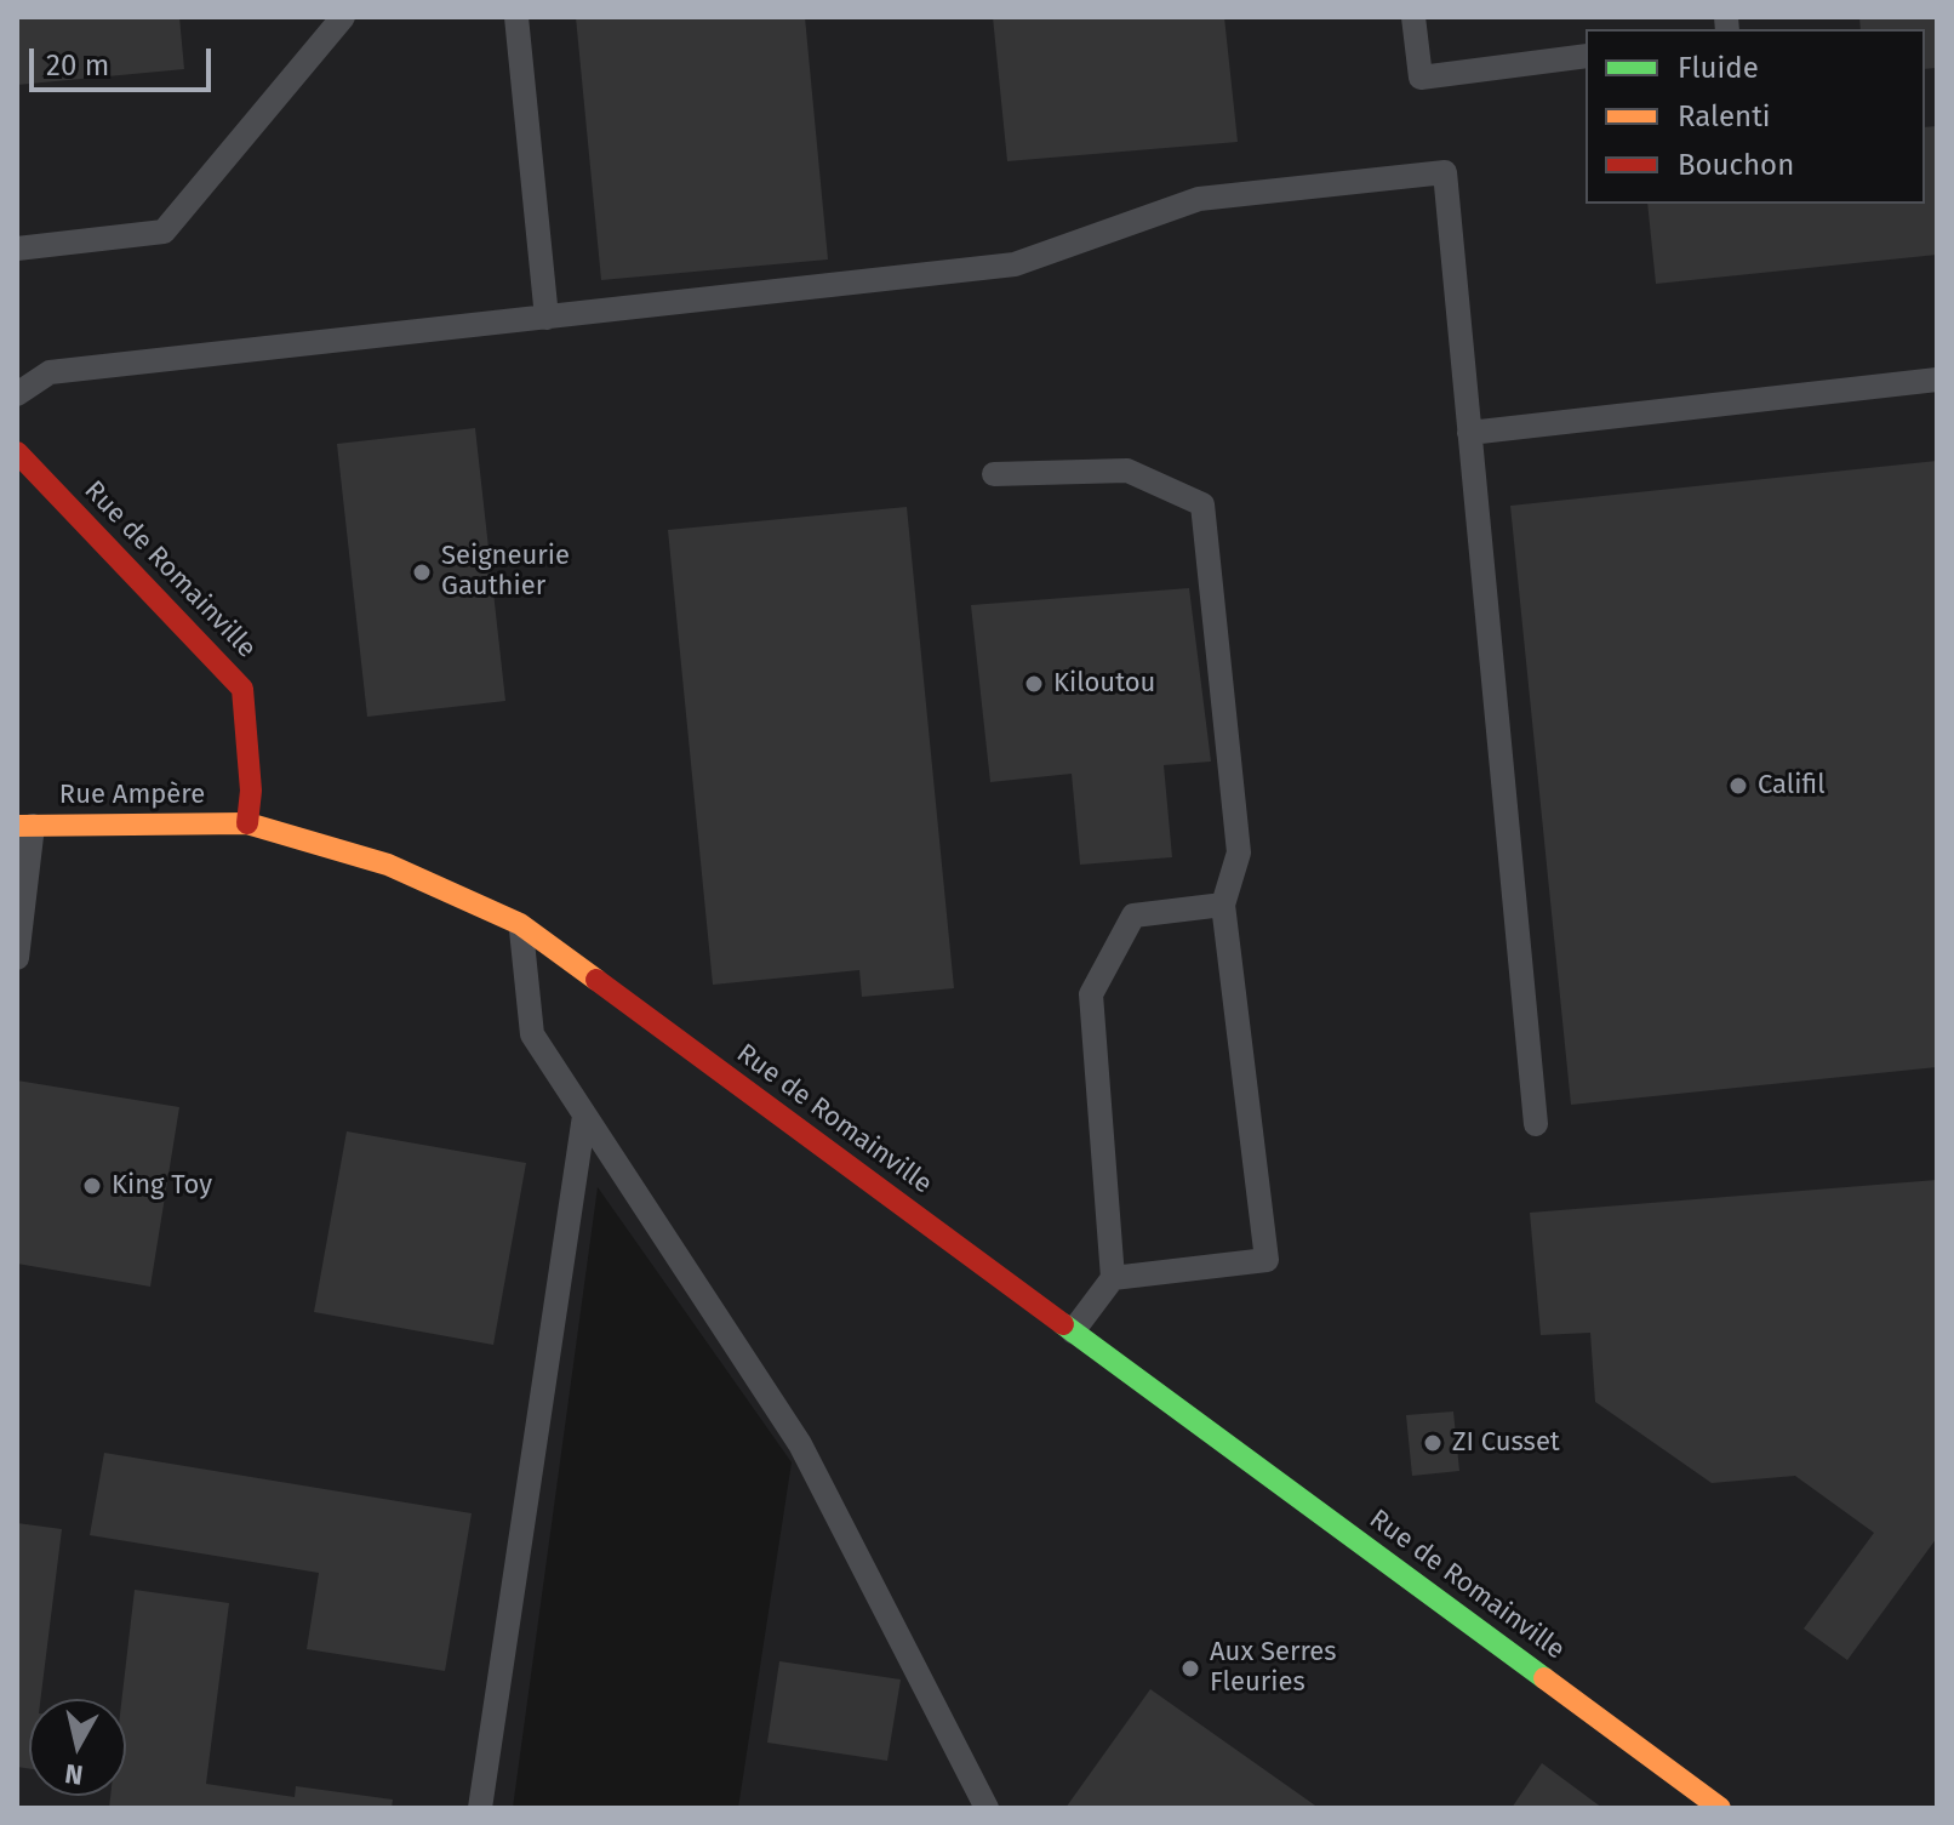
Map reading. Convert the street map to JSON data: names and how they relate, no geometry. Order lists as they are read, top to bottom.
{
  "streets": {
    "main road": ["Rue de Romainville", "Rue Ampère"]
  },
  "crossings": [
    ["Rue de Romainville", "Rue Ampère"]
  ],
  "places": [
    "Seigneurie Gauthier",
    "Kiloutou",
    "Califil",
    "King Toy",
    "ZI Cusset",
    "Aux Serres Fleuries"
  ],
  "legend": ["Fluide", "Ralenti", "Bouchon"],
  "scale_bar": "20 m",
  "north": "bottom"
}
